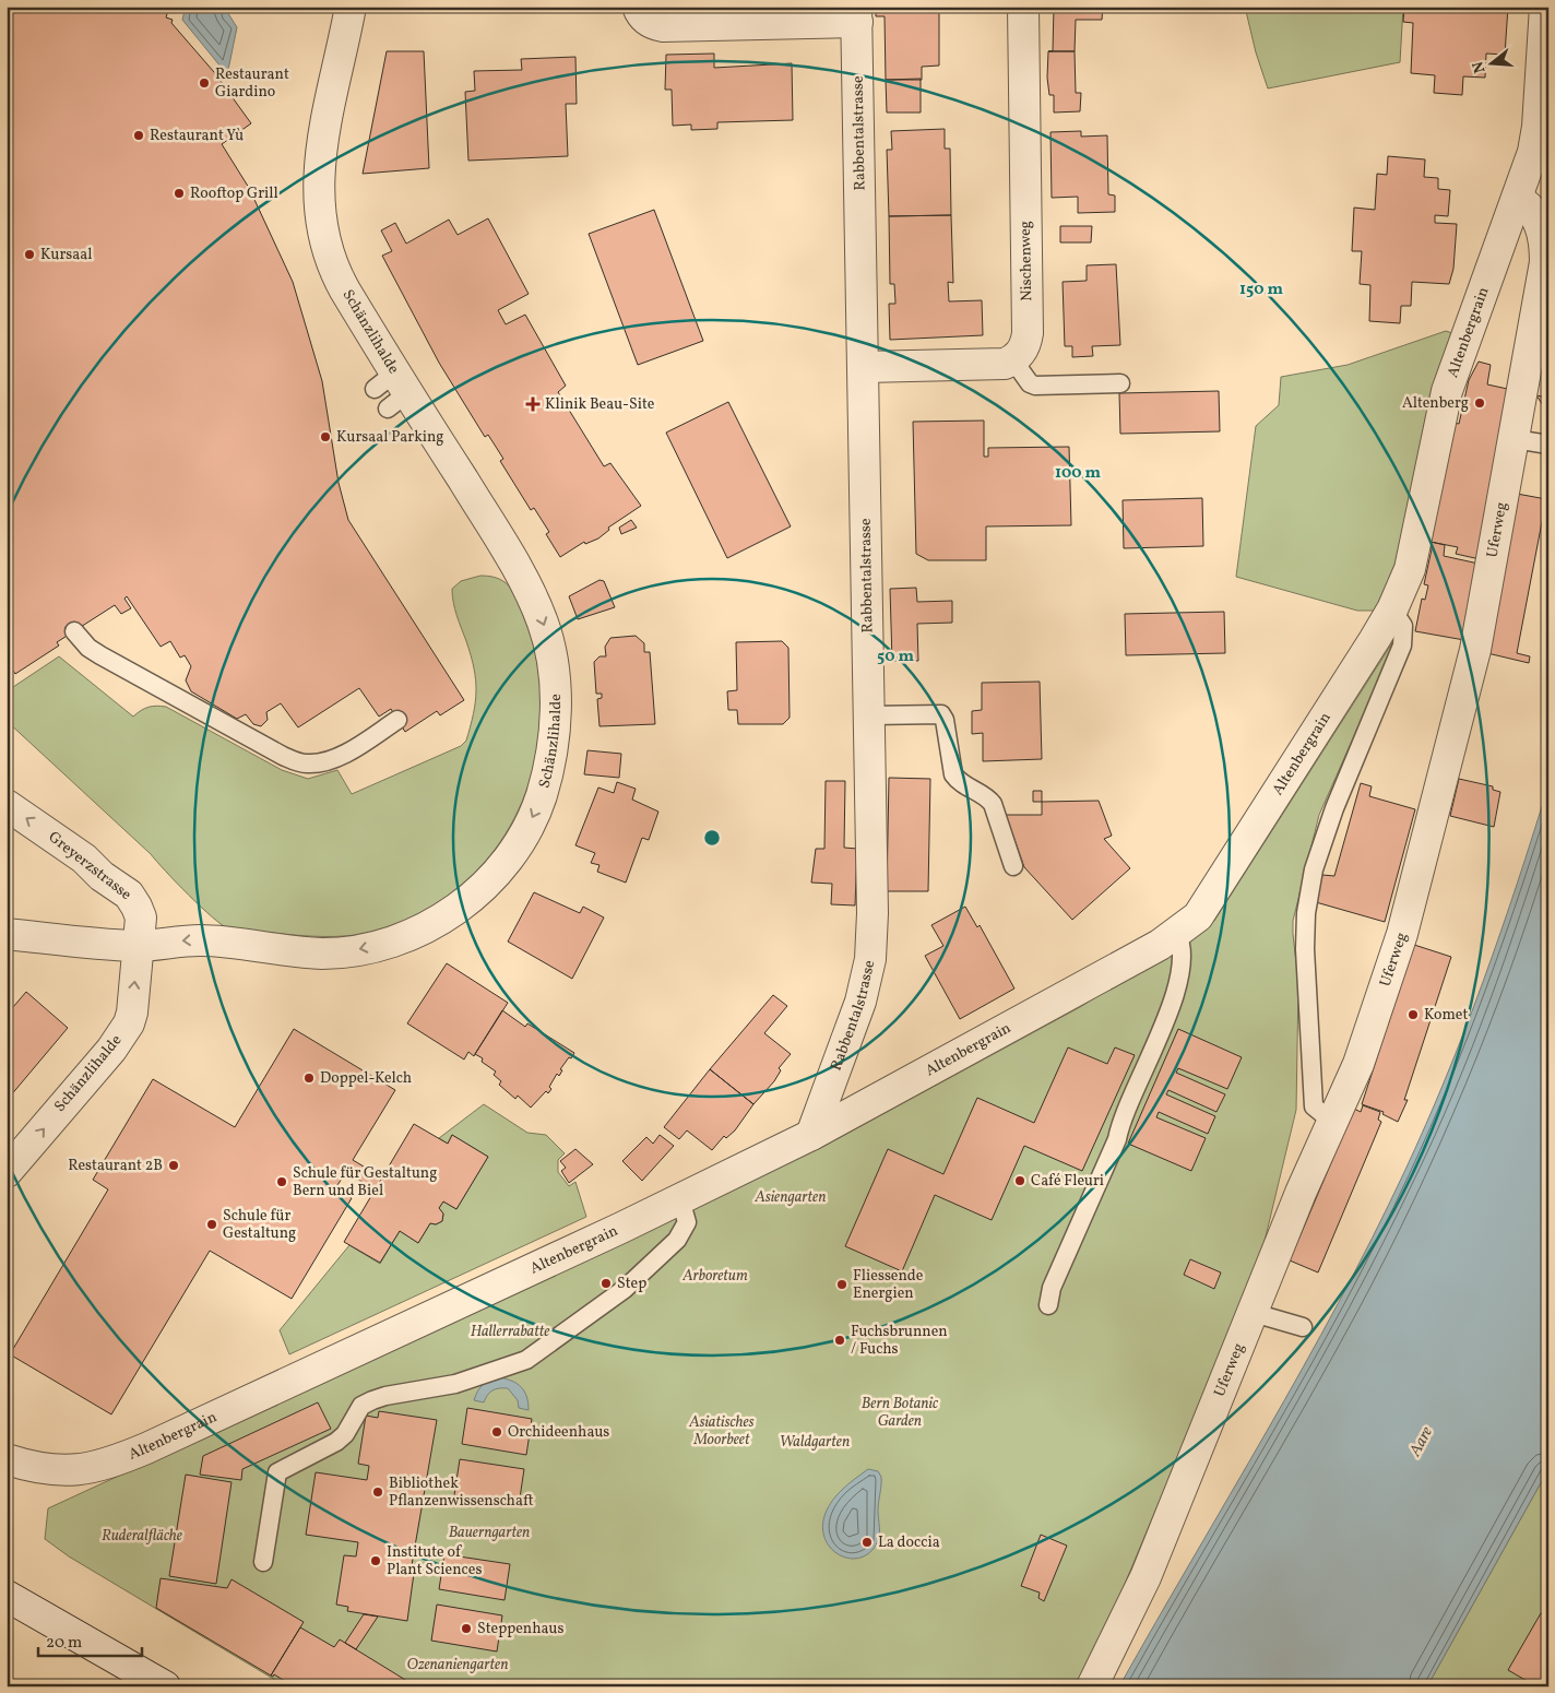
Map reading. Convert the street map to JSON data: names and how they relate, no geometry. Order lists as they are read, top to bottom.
{
  "streets": {
    "street": [
      "Rabbentalstrasse",
      "Nischenweg",
      "Schänzlihalde",
      "Altenbergrain",
      "Uferweg",
      "Greyerzstrasse"
    ]
  },
  "crossings": [
    ["Rabbentalstrasse", "Altenbergrain"],
    ["Schänzlihalde", "Greyerzstrasse"],
    ["Altenbergrain", "Uferweg"]
  ],
  "one_way": ["Greyerzstrasse"],
  "water": ["Aare"],
  "parks": [
    "Asiengarten",
    "Arboretum",
    "Hallerrabatte",
    "Bern Botanic Garden",
    "Asiatisches Moorbeet",
    "Waldgarten",
    "Bauerngarten",
    "Ruderalfläche",
    "Ozenaniengarten"
  ],
  "places": {
    "other": [
      "Restaurant Giardino",
      "Restaurant Yù",
      "Rooftop Grill",
      "Kursaal",
      "Altenberg",
      "Kursaal Parking",
      "Komet",
      "Doppel-Kelch",
      "Restaurant 2B",
      "Café Fleuri",
      "Schule für Gestaltung Bern und Biel",
      "Schule für Gestaltung",
      "Step",
      "Fliessende Energien",
      "Fuchsbrunnen / Fuchs",
      "Orchideenhaus",
      "Bibliothek Pflanzenwissenschaft",
      "La doccia",
      "Institute of Plant Sciences",
      "Steppenhaus"
    ],
    "health": ["Klinik Beau-Site"]
  },
  "scale_bar": "20 m",
  "north": "left",
  "rings": ["150 m", "100 m", "50 m"]
}
